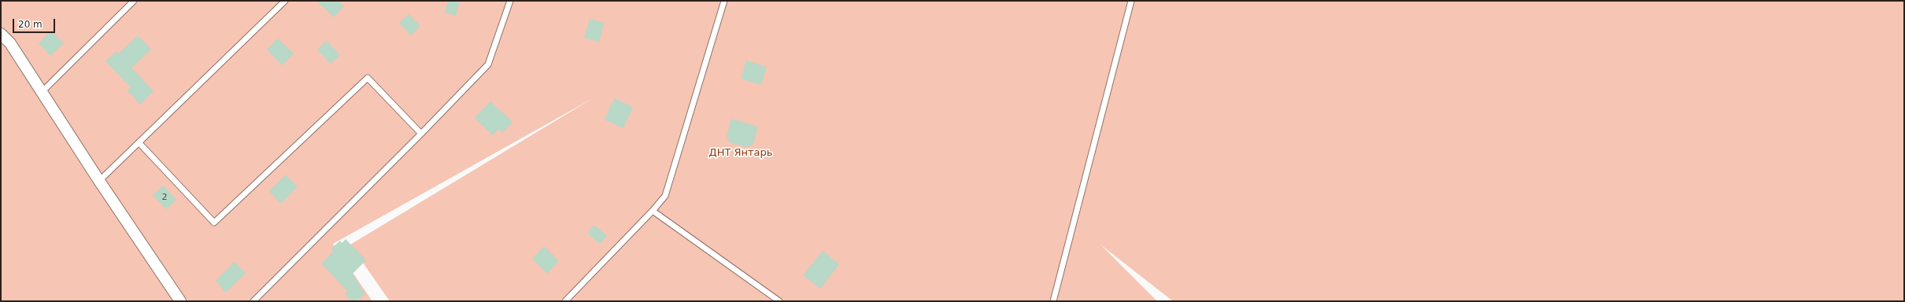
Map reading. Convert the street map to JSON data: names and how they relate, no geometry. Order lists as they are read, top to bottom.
{
  "parks": ["ДНТ Янтарь"],
  "house_numbers": ["2"],
  "scale_bar": "20 m"
}
